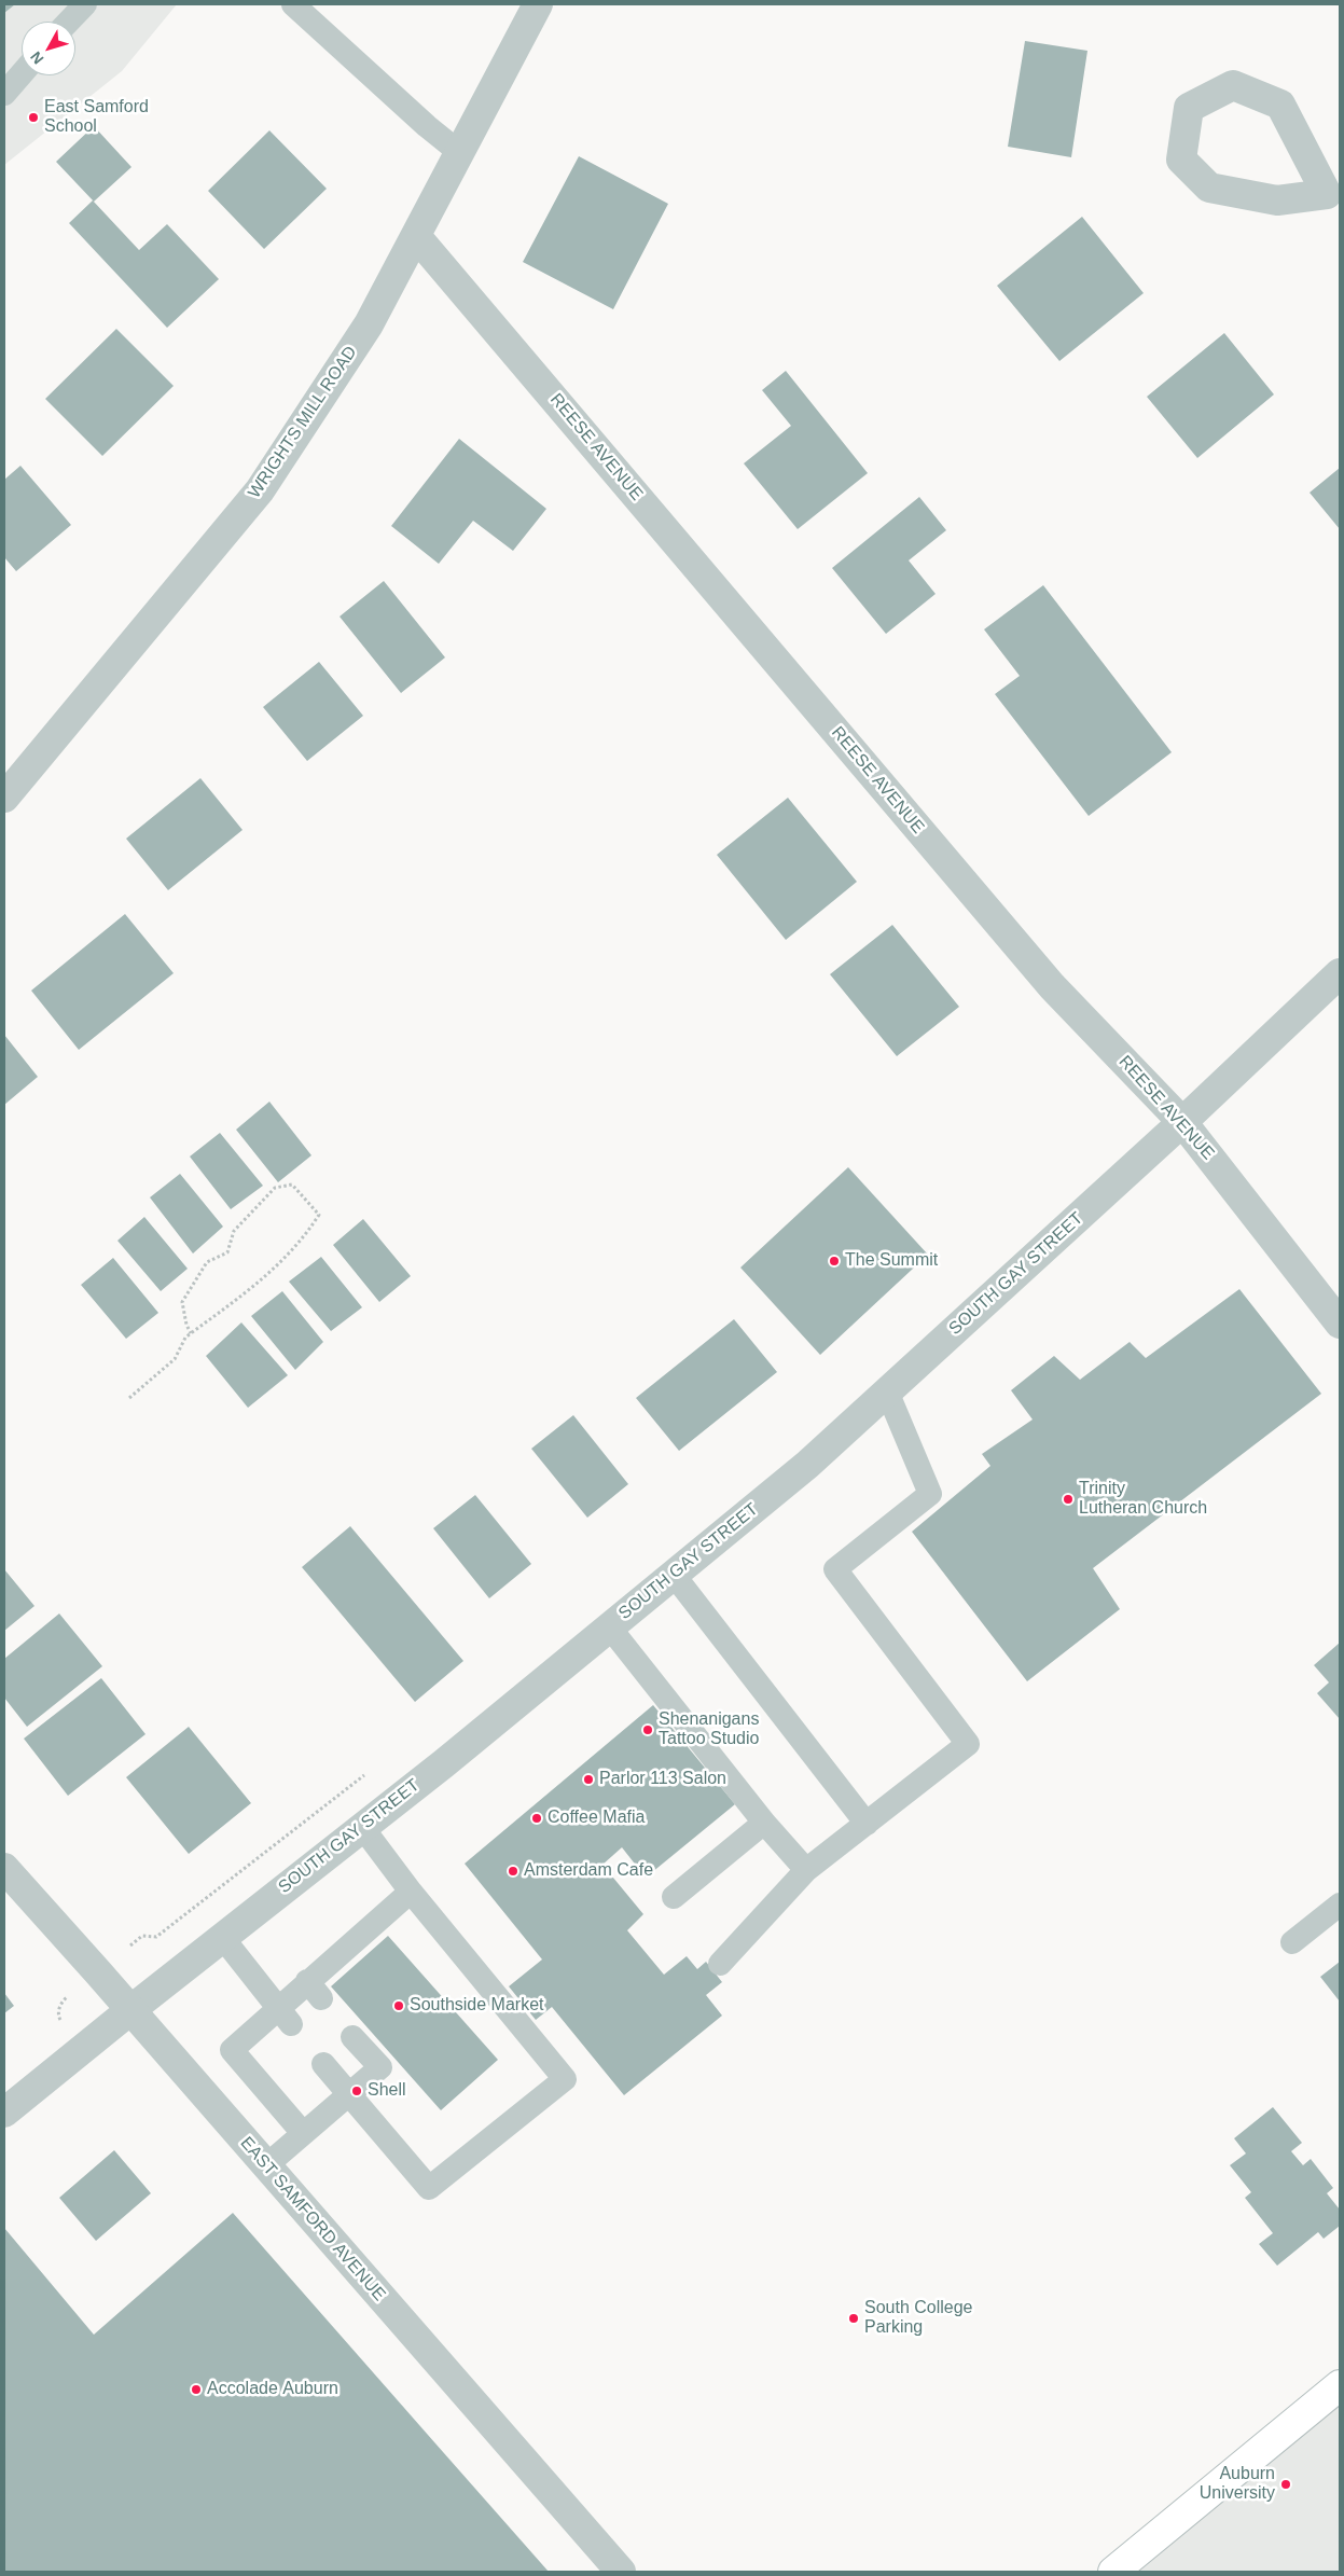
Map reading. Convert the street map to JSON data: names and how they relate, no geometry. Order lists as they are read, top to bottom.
{
  "streets": {
    "street": [
      "WRIGHTS MILL ROAD",
      "REESE AVENUE",
      "SOUTH GAY STREET",
      "EAST SAMFORD AVENUE"
    ]
  },
  "crossings": [
    ["WRIGHTS MILL ROAD", "REESE AVENUE"],
    ["REESE AVENUE", "SOUTH GAY STREET"],
    ["SOUTH GAY STREET", "EAST SAMFORD AVENUE"]
  ],
  "places": [
    "East Samford School",
    "The Summit",
    "Trinity Lutheran Church",
    "Shenanigans Tattoo Studio",
    "Parlor 113 Salon",
    "Coffee Mafia",
    "Amsterdam Cafe",
    "Southside Market",
    "Shell",
    "South College Parking",
    "Accolade Auburn",
    "Auburn University"
  ],
  "north": "bottom left"
}
